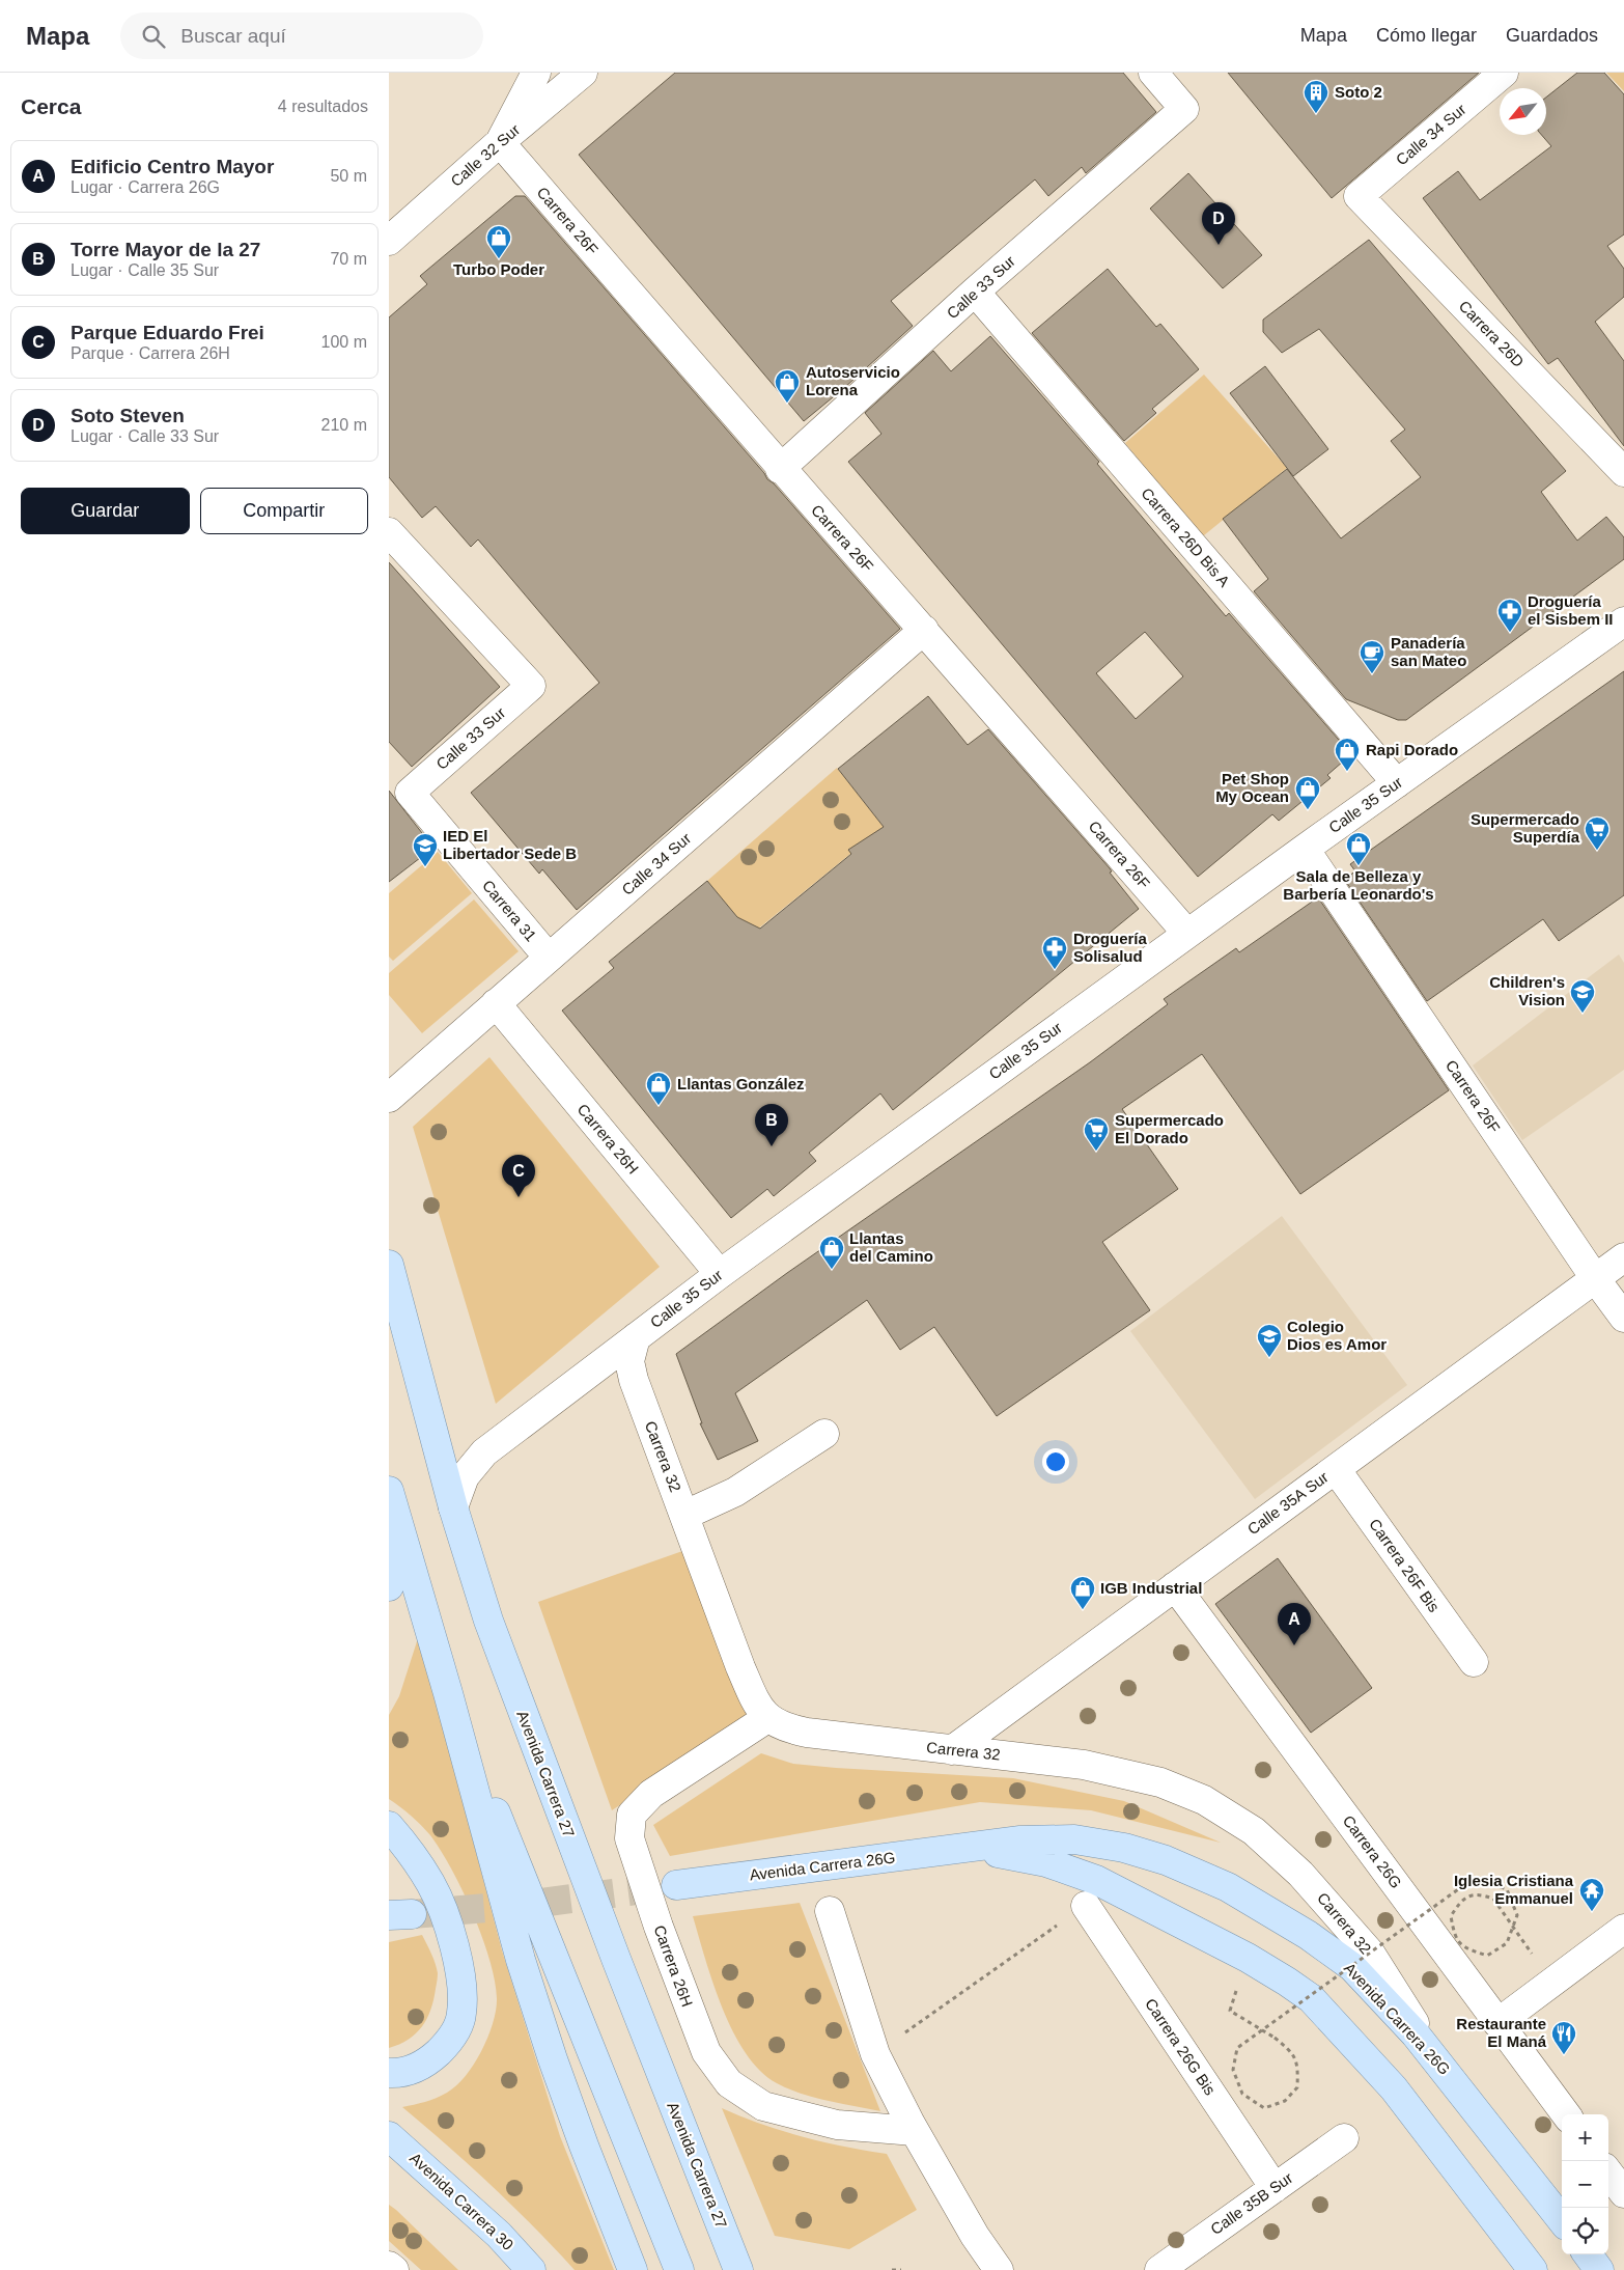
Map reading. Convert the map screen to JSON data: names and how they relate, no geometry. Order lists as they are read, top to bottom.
{
  "streets": {
    "main road": ["Avenida Carrera 27", "Avenida Carrera 26G", "Avenida Carrera 30"],
    "street": [
      "Calle 34 Sur",
      "Calle 32 Sur",
      "Carrera 26F",
      "Calle 33 Sur",
      "Carrera 26D",
      "Carrera 26D Bis A",
      "Calle 35 Sur",
      "Carrera 31",
      "Carrera 26H",
      "Carrera 32",
      "Calle 35A Sur",
      "Carrera 26F Bis",
      "Carrera 26G",
      "Carrera 26G Bis",
      "Calle 35B Sur"
    ]
  },
  "crossings": [
    ["Calle 34 Sur", "Carrera 26F"],
    ["Calle 34 Sur", "Carrera 26D"],
    ["Calle 34 Sur", "Carrera 31"],
    ["Calle 34 Sur", "Carrera 26H"],
    ["Calle 32 Sur", "Carrera 26F"],
    ["Carrera 26F", "Calle 33 Sur"],
    ["Carrera 26F", "Calle 35 Sur"],
    ["Carrera 26F", "Calle 35A Sur"],
    ["Calle 33 Sur", "Carrera 26D Bis A"],
    ["Calle 33 Sur", "Carrera 31"],
    ["Carrera 26D Bis A", "Calle 35 Sur"],
    ["Calle 35 Sur", "Carrera 26H"],
    ["Calle 35 Sur", "Carrera 32"],
    ["Calle 35 Sur", "Avenida Carrera 27"],
    ["Carrera 26H", "Carrera 32"],
    ["Carrera 32", "Calle 35A Sur"],
    ["Carrera 32", "Avenida Carrera 26G"],
    ["Calle 35A Sur", "Carrera 26F Bis"],
    ["Calle 35A Sur", "Carrera 26G"],
    ["Carrera 26G Bis", "Calle 35B Sur"]
  ],
  "places": {
    "building": ["Soto 2"],
    "shop": [
      "Turbo Poder",
      "Autoservicio Lorena",
      "Rapi Dorado",
      "Pet Shop My Ocean",
      "Sala de Belleza y Barbería Leonardo's",
      "Llantas González",
      "Llantas del Camino",
      "IGB Industrial"
    ],
    "pharmacy": ["Droguería el Sisbem II", "Droguería Solisalud"],
    "cafe": ["Panadería san Mateo"],
    "supermarket": ["Supermercado Superdía", "Supermercado El Dorado"],
    "school or university": ["IED El Libertador Sede B", "Children's Vision", "Colegio Dios es Amor"],
    "temple": ["Iglesia Cristiana Emmanuel"],
    "restaurant": ["Restaurante El Maná"]
  },
  "north": "bottom left",
  "page": {
    "header": "Mapa",
    "search": "Buscar aquí",
    "nav": ["Mapa", "Cómo llegar", "Guardados"],
    "heading": ["Cerca", "4 resultados"],
    "list": [
      {
        "mark": "A",
        "name": "Edificio Centro Mayor",
        "note": "Lugar · Carrera 26G",
        "value": "50 m"
      },
      {
        "mark": "B",
        "name": "Torre Mayor de la 27",
        "note": "Lugar · Calle 35 Sur",
        "value": "70 m"
      },
      {
        "mark": "C",
        "name": "Parque Eduardo Frei",
        "note": "Parque · Carrera 26H",
        "value": "100 m"
      },
      {
        "mark": "D",
        "name": "Soto Steven",
        "note": "Lugar · Calle 33 Sur",
        "value": "210 m"
      }
    ],
    "pins": [
      "D",
      "B",
      "C",
      "A"
    ],
    "buttons": ["Guardar", "Compartir"],
    "map_buttons": ["+", "−"]
  }
}
